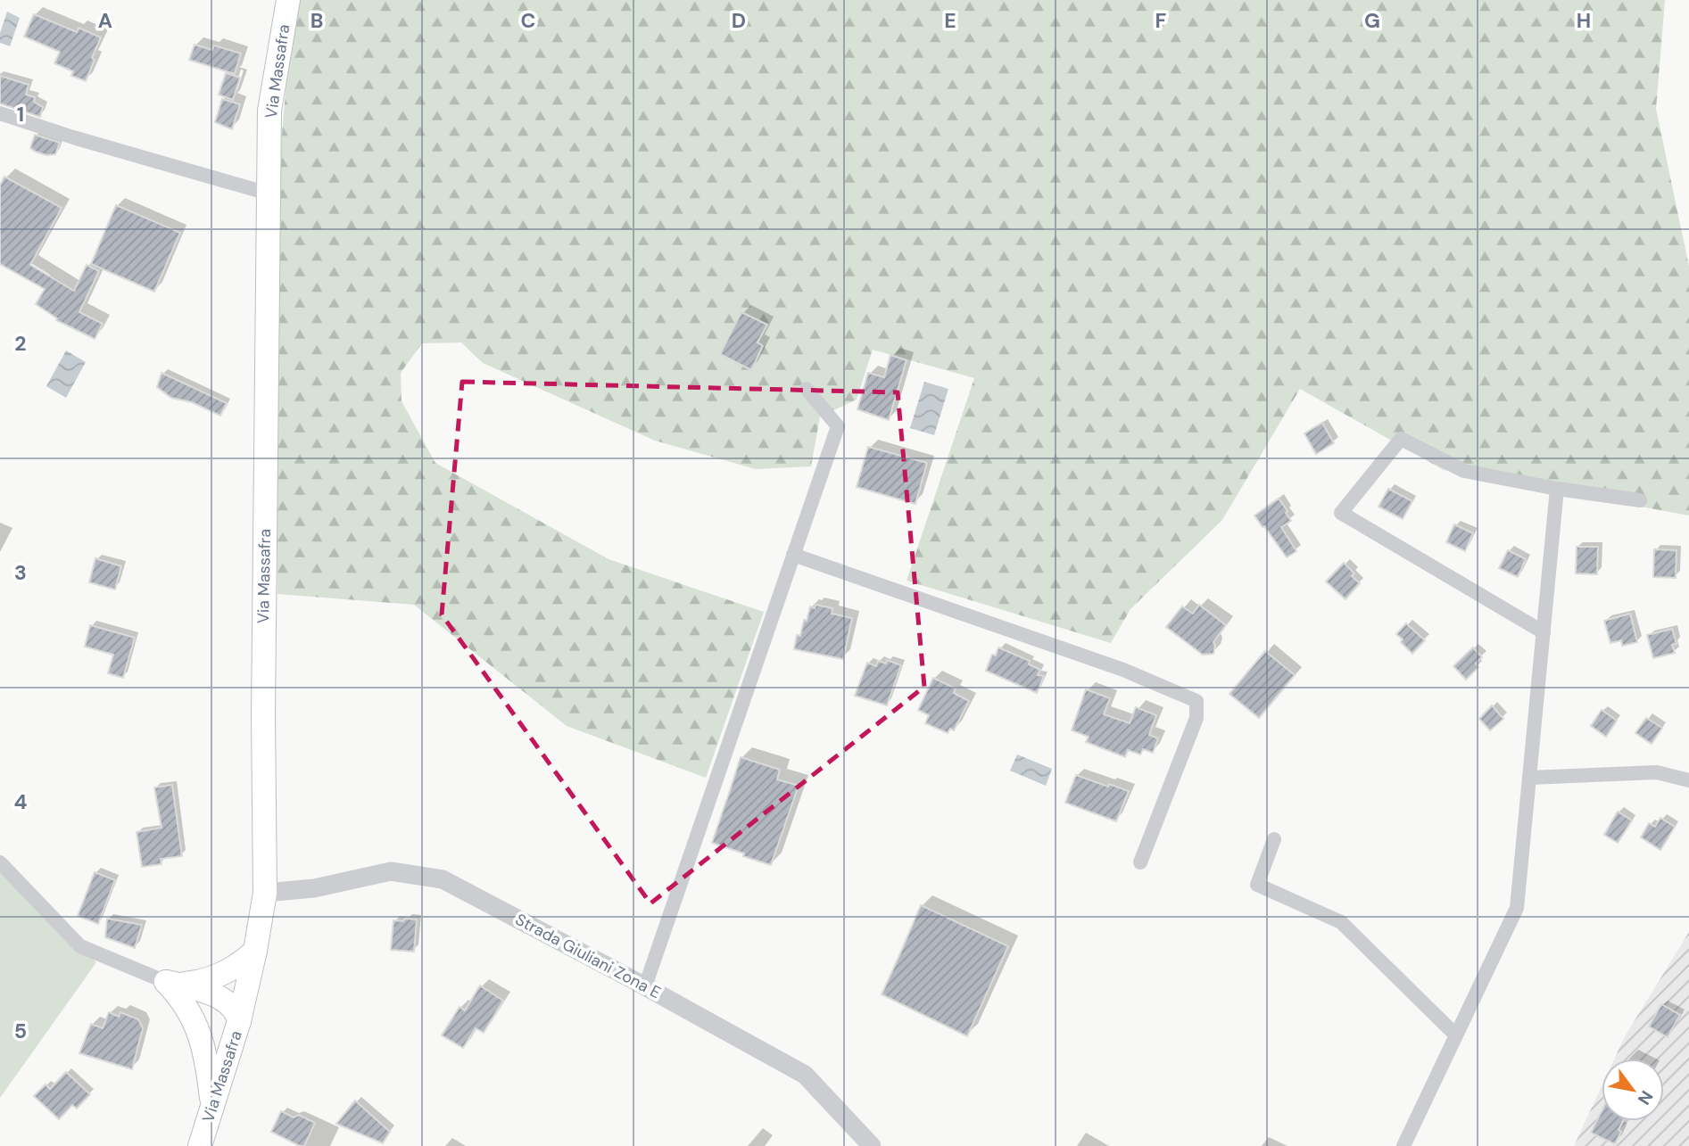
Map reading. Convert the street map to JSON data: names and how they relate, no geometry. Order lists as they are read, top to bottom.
{
  "streets": {
    "main road": ["Via Massafra"],
    "street": ["Strada Giuliani Zona E"]
  },
  "crossings": [
    ["Via Massafra", "Strada Giuliani Zona E"]
  ],
  "north": "bottom right",
  "grid": {
    "columns": [
      "A",
      "B",
      "C",
      "D",
      "E",
      "F",
      "G",
      "H"
    ],
    "rows": [
      "1",
      "2",
      "3",
      "4",
      "5"
    ]
  }
}
